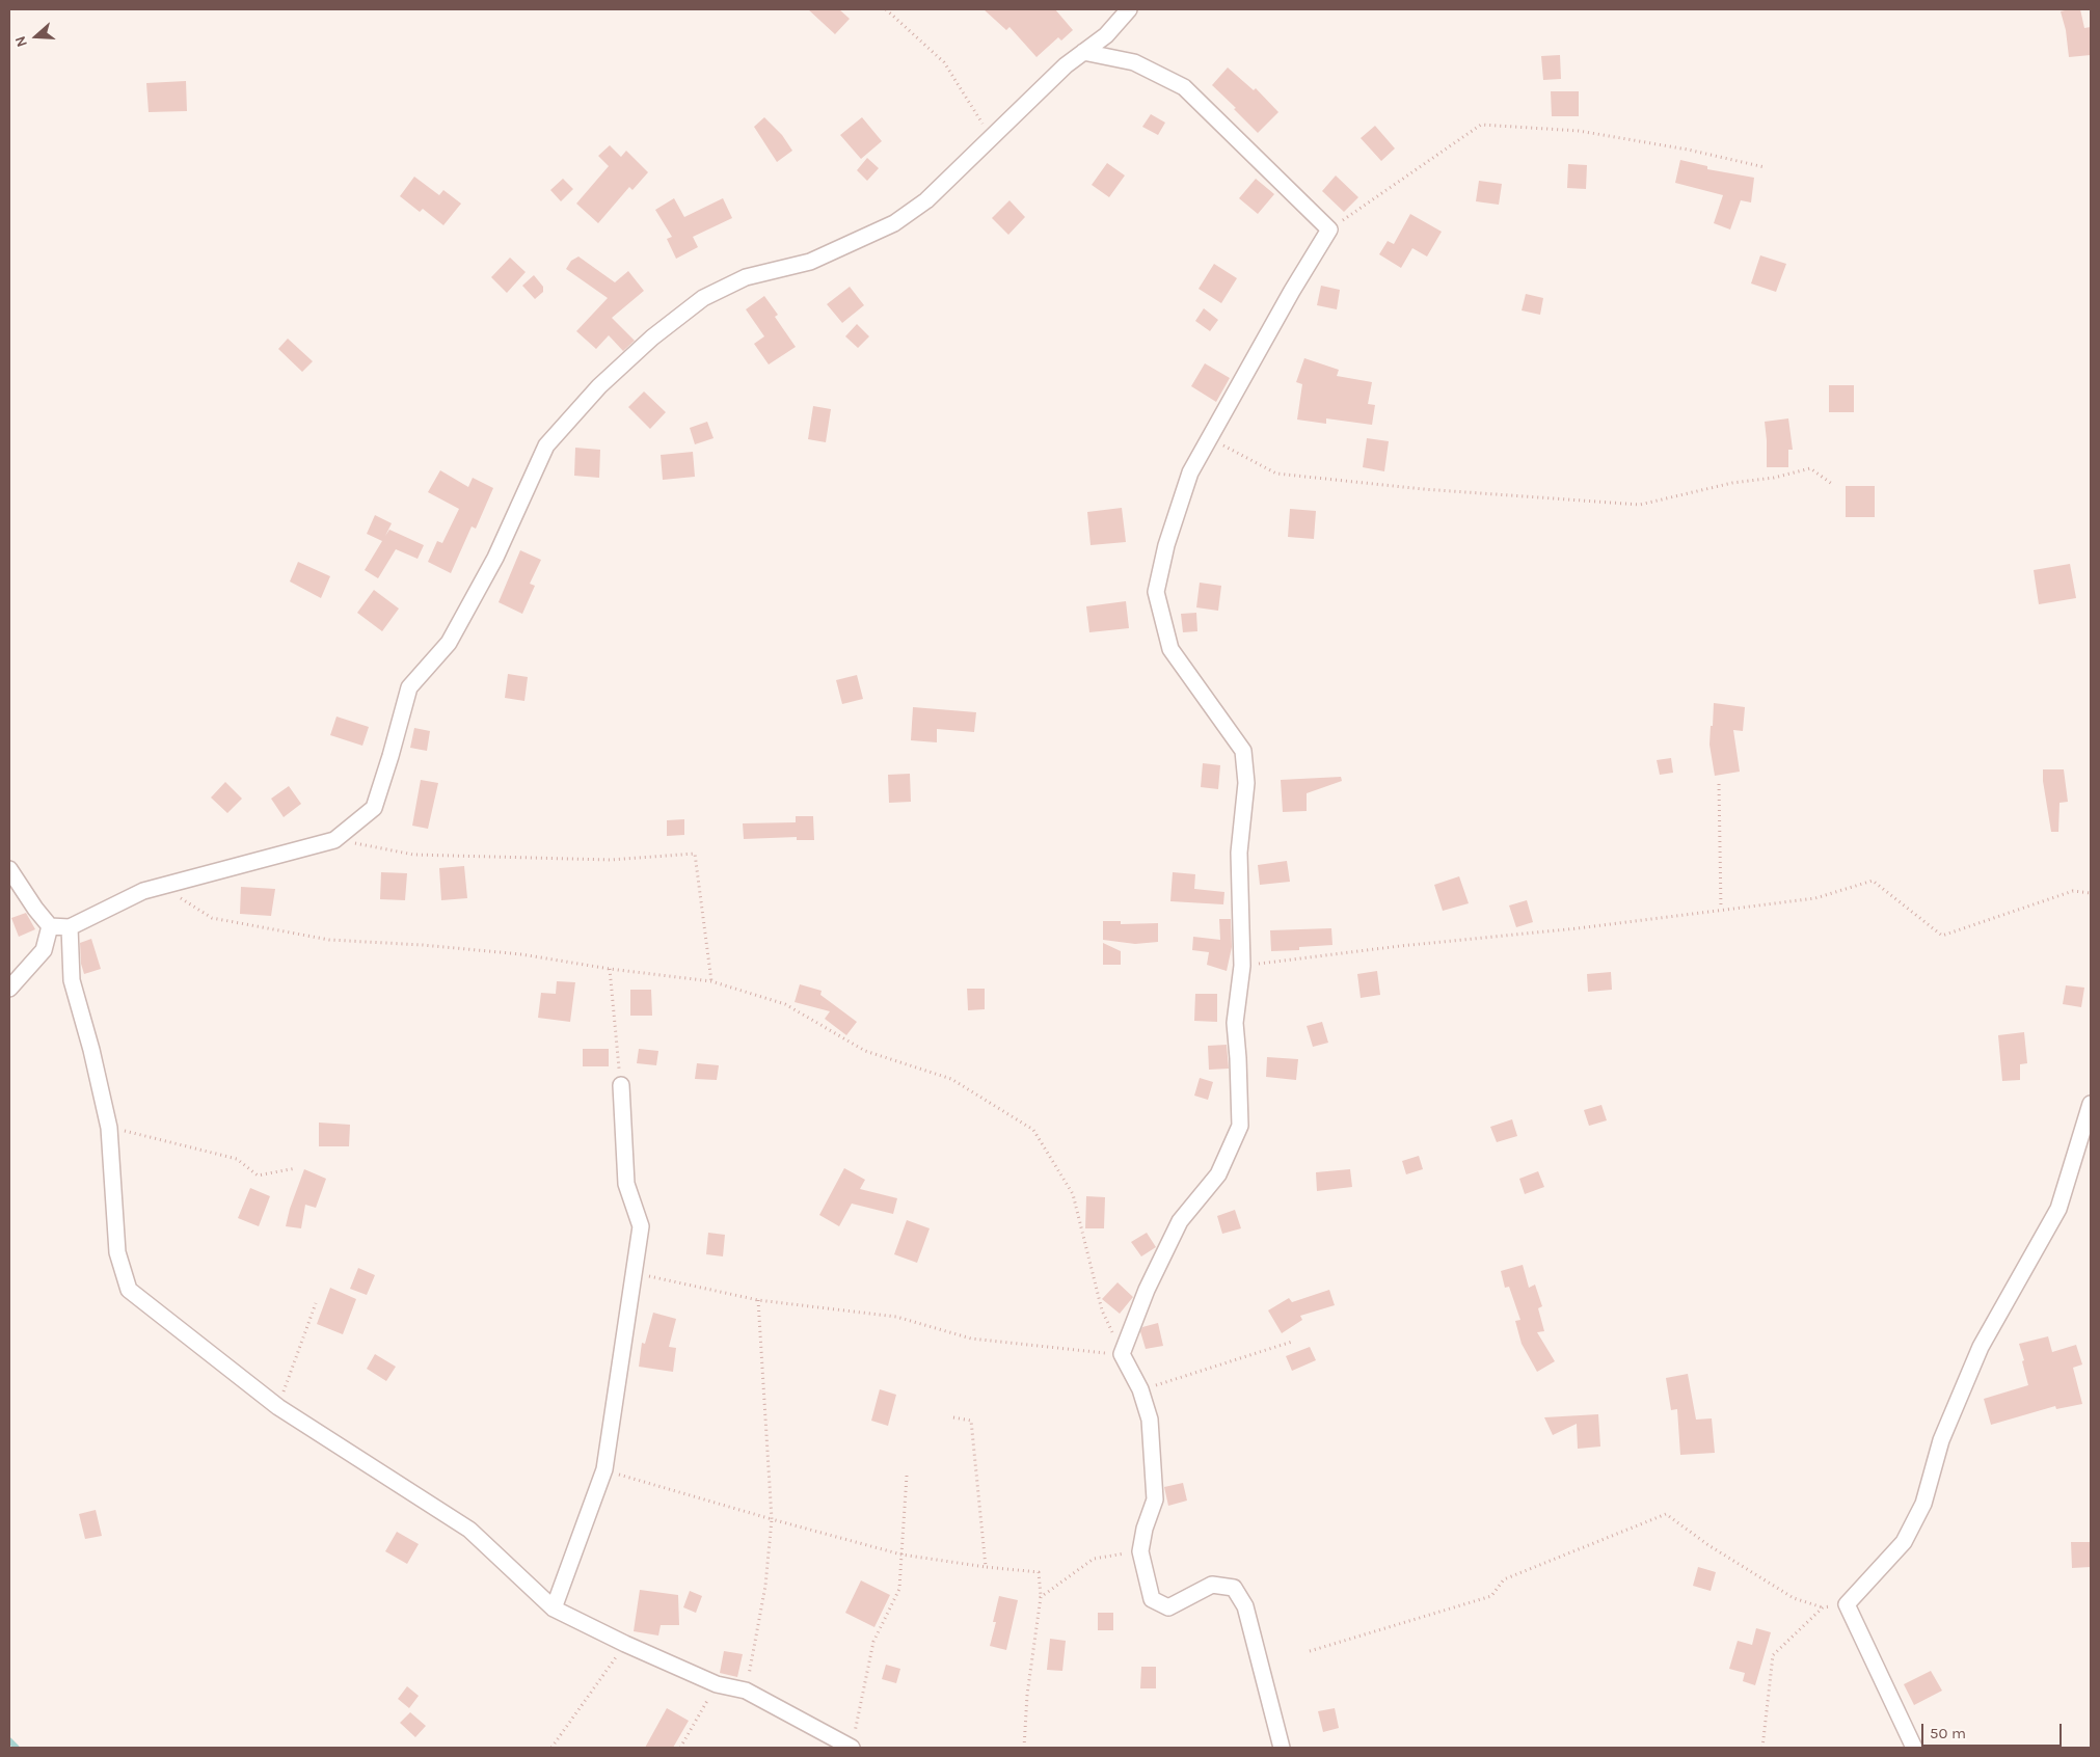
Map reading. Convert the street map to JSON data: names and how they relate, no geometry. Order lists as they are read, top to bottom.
{
  "scale_bar": "50 m",
  "north": "left"
}
